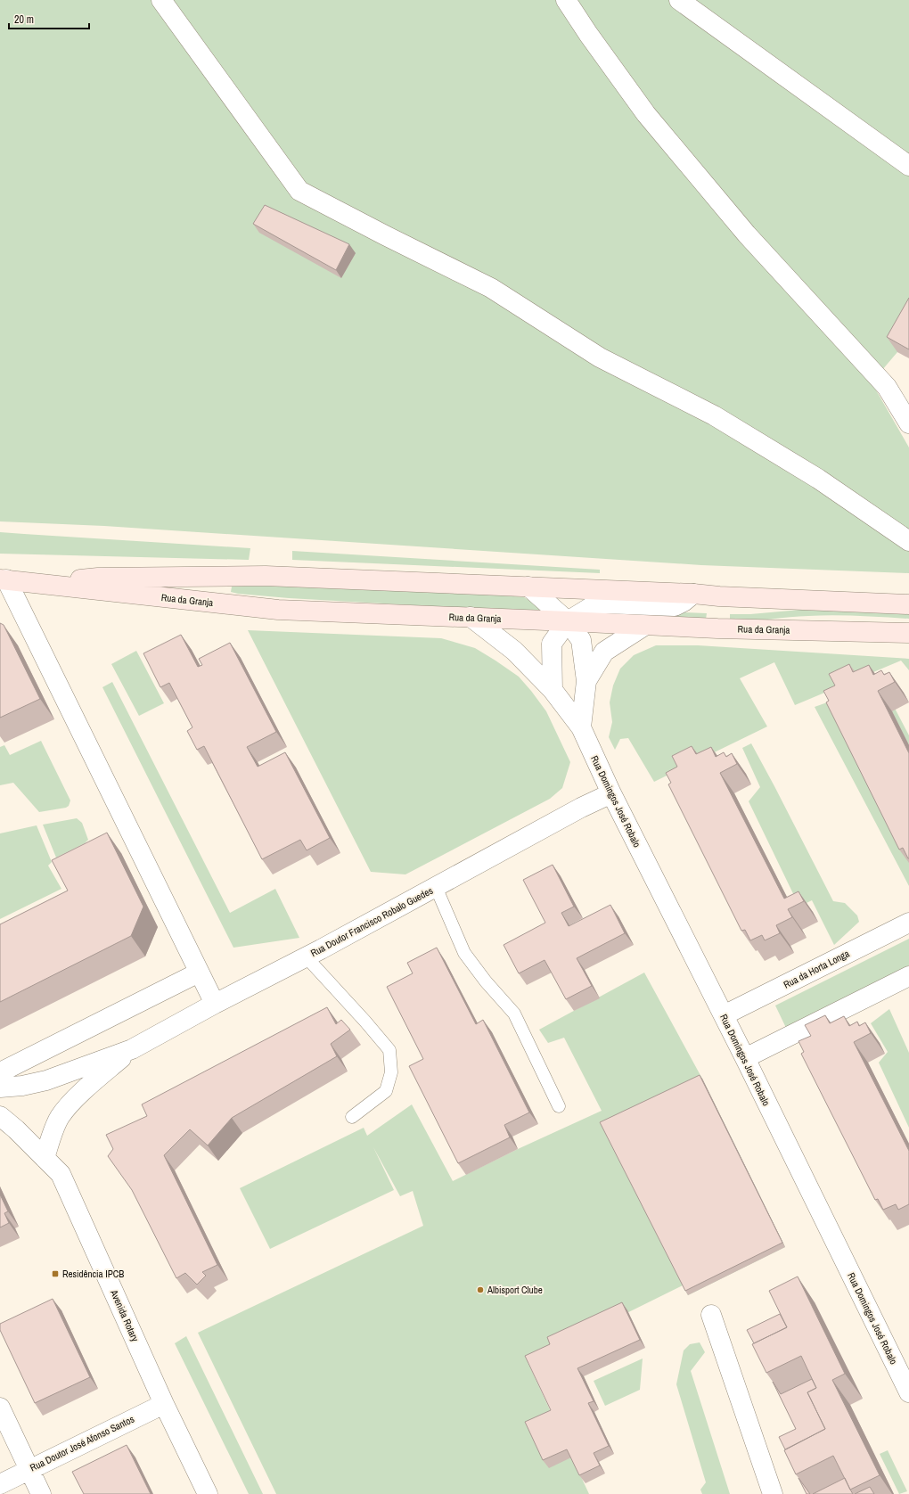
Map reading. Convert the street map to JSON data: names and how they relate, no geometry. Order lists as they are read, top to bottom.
{
  "streets": {
    "main road": ["Rua da Granja"],
    "street": [
      "Rua Domingos José Robalo",
      "Rua Doutor Francisco Robalo Guedes",
      "Rua da Horta Longa",
      "Avenida Rotary",
      "Rua Doutor José Afonso Santos"
    ]
  },
  "crossings": [
    ["Rua da Granja", "Rua Domingos José Robalo"],
    ["Rua Domingos José Robalo", "Rua Doutor Francisco Robalo Guedes"],
    ["Rua Domingos José Robalo", "Rua da Horta Longa"],
    ["Rua Doutor Francisco Robalo Guedes", "Avenida Rotary"],
    ["Avenida Rotary", "Rua Doutor José Afonso Santos"]
  ],
  "places": {
    "transit": ["Residência IPCB"],
    "other": ["Albisport Clube"]
  },
  "scale_bar": "20 m"
}
